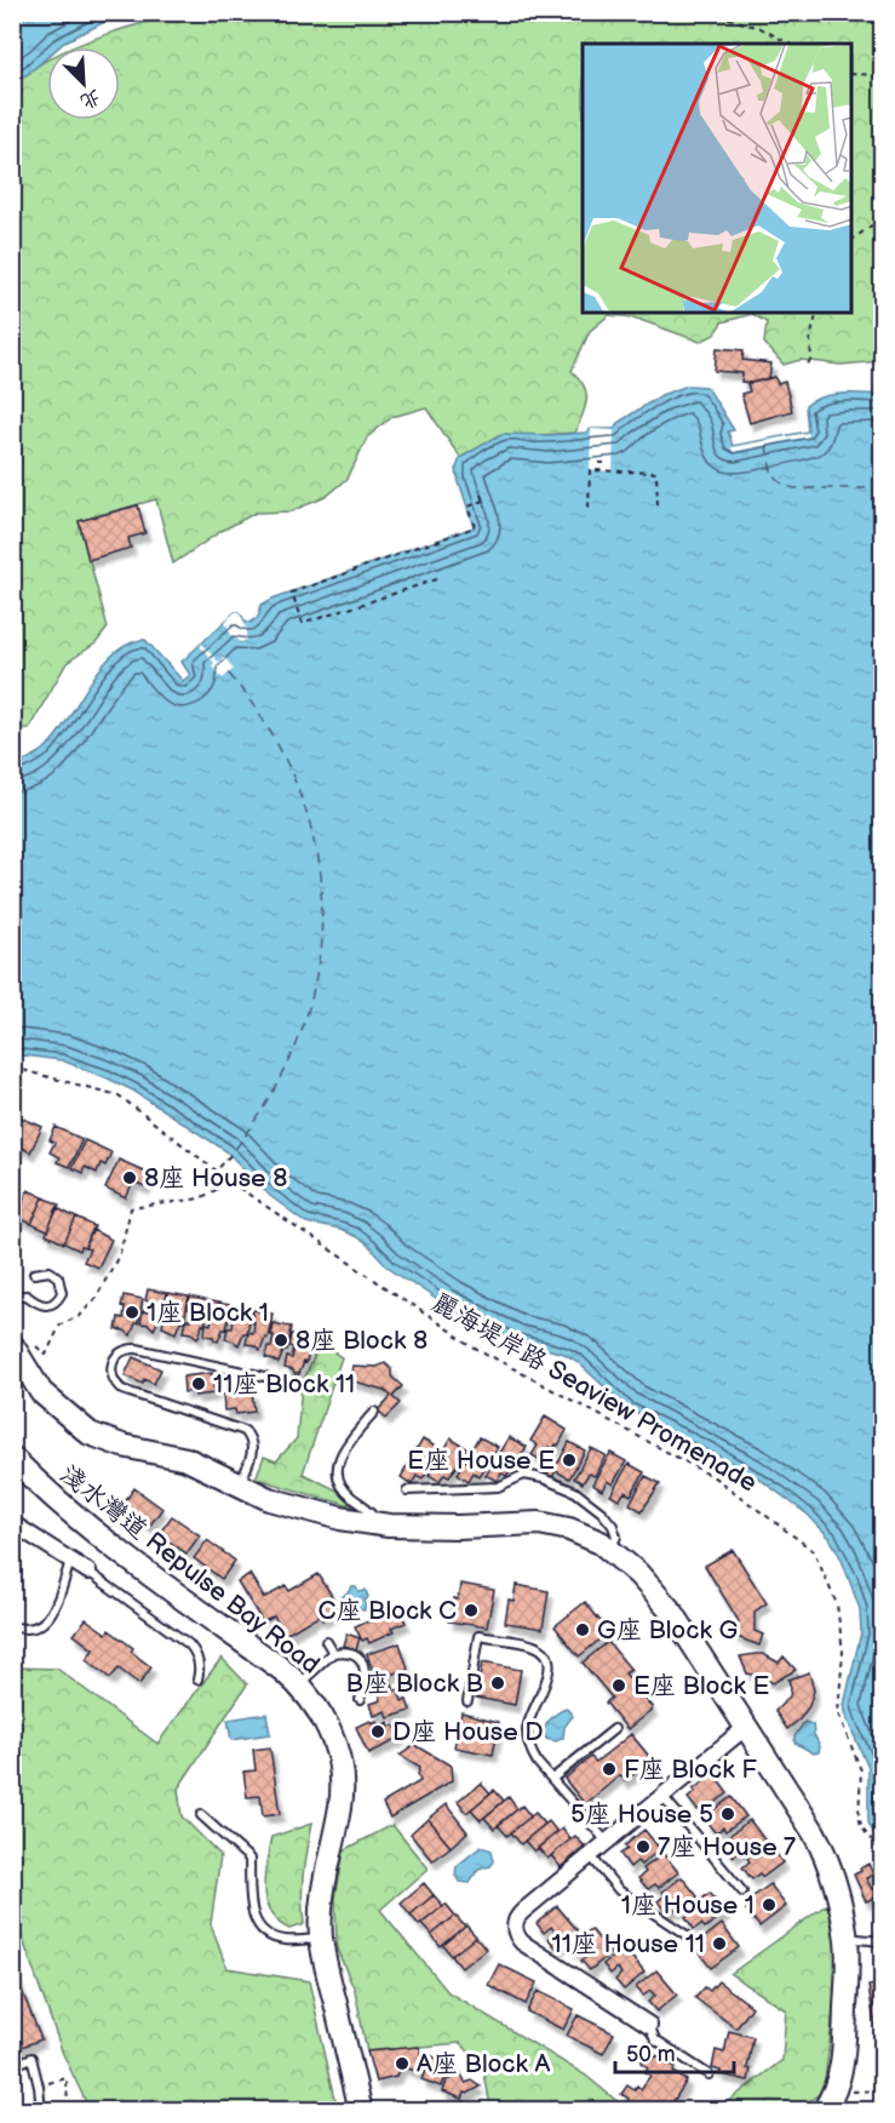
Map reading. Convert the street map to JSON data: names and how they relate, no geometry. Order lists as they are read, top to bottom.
{
  "streets": {
    "main road": ["淺水灣道 Repulse Bay Road"],
    "path": ["麗海堤岸路 Seaview Promenade"]
  },
  "places": [
    "8座 House 8",
    "1座 Block 1",
    "8座 Block 8",
    "11座 Block 11",
    "E座 House E",
    "C座 Block C",
    "G座 Block G",
    "B座 Block B",
    "E座 Block E",
    "D座 House D",
    "F座 Block F",
    "5座 House 5",
    "7座 House 7",
    "1座 House 1",
    "11座 House 11",
    "A座 Block A"
  ],
  "scale_bar": "50 m",
  "north": "bottom right"
}
